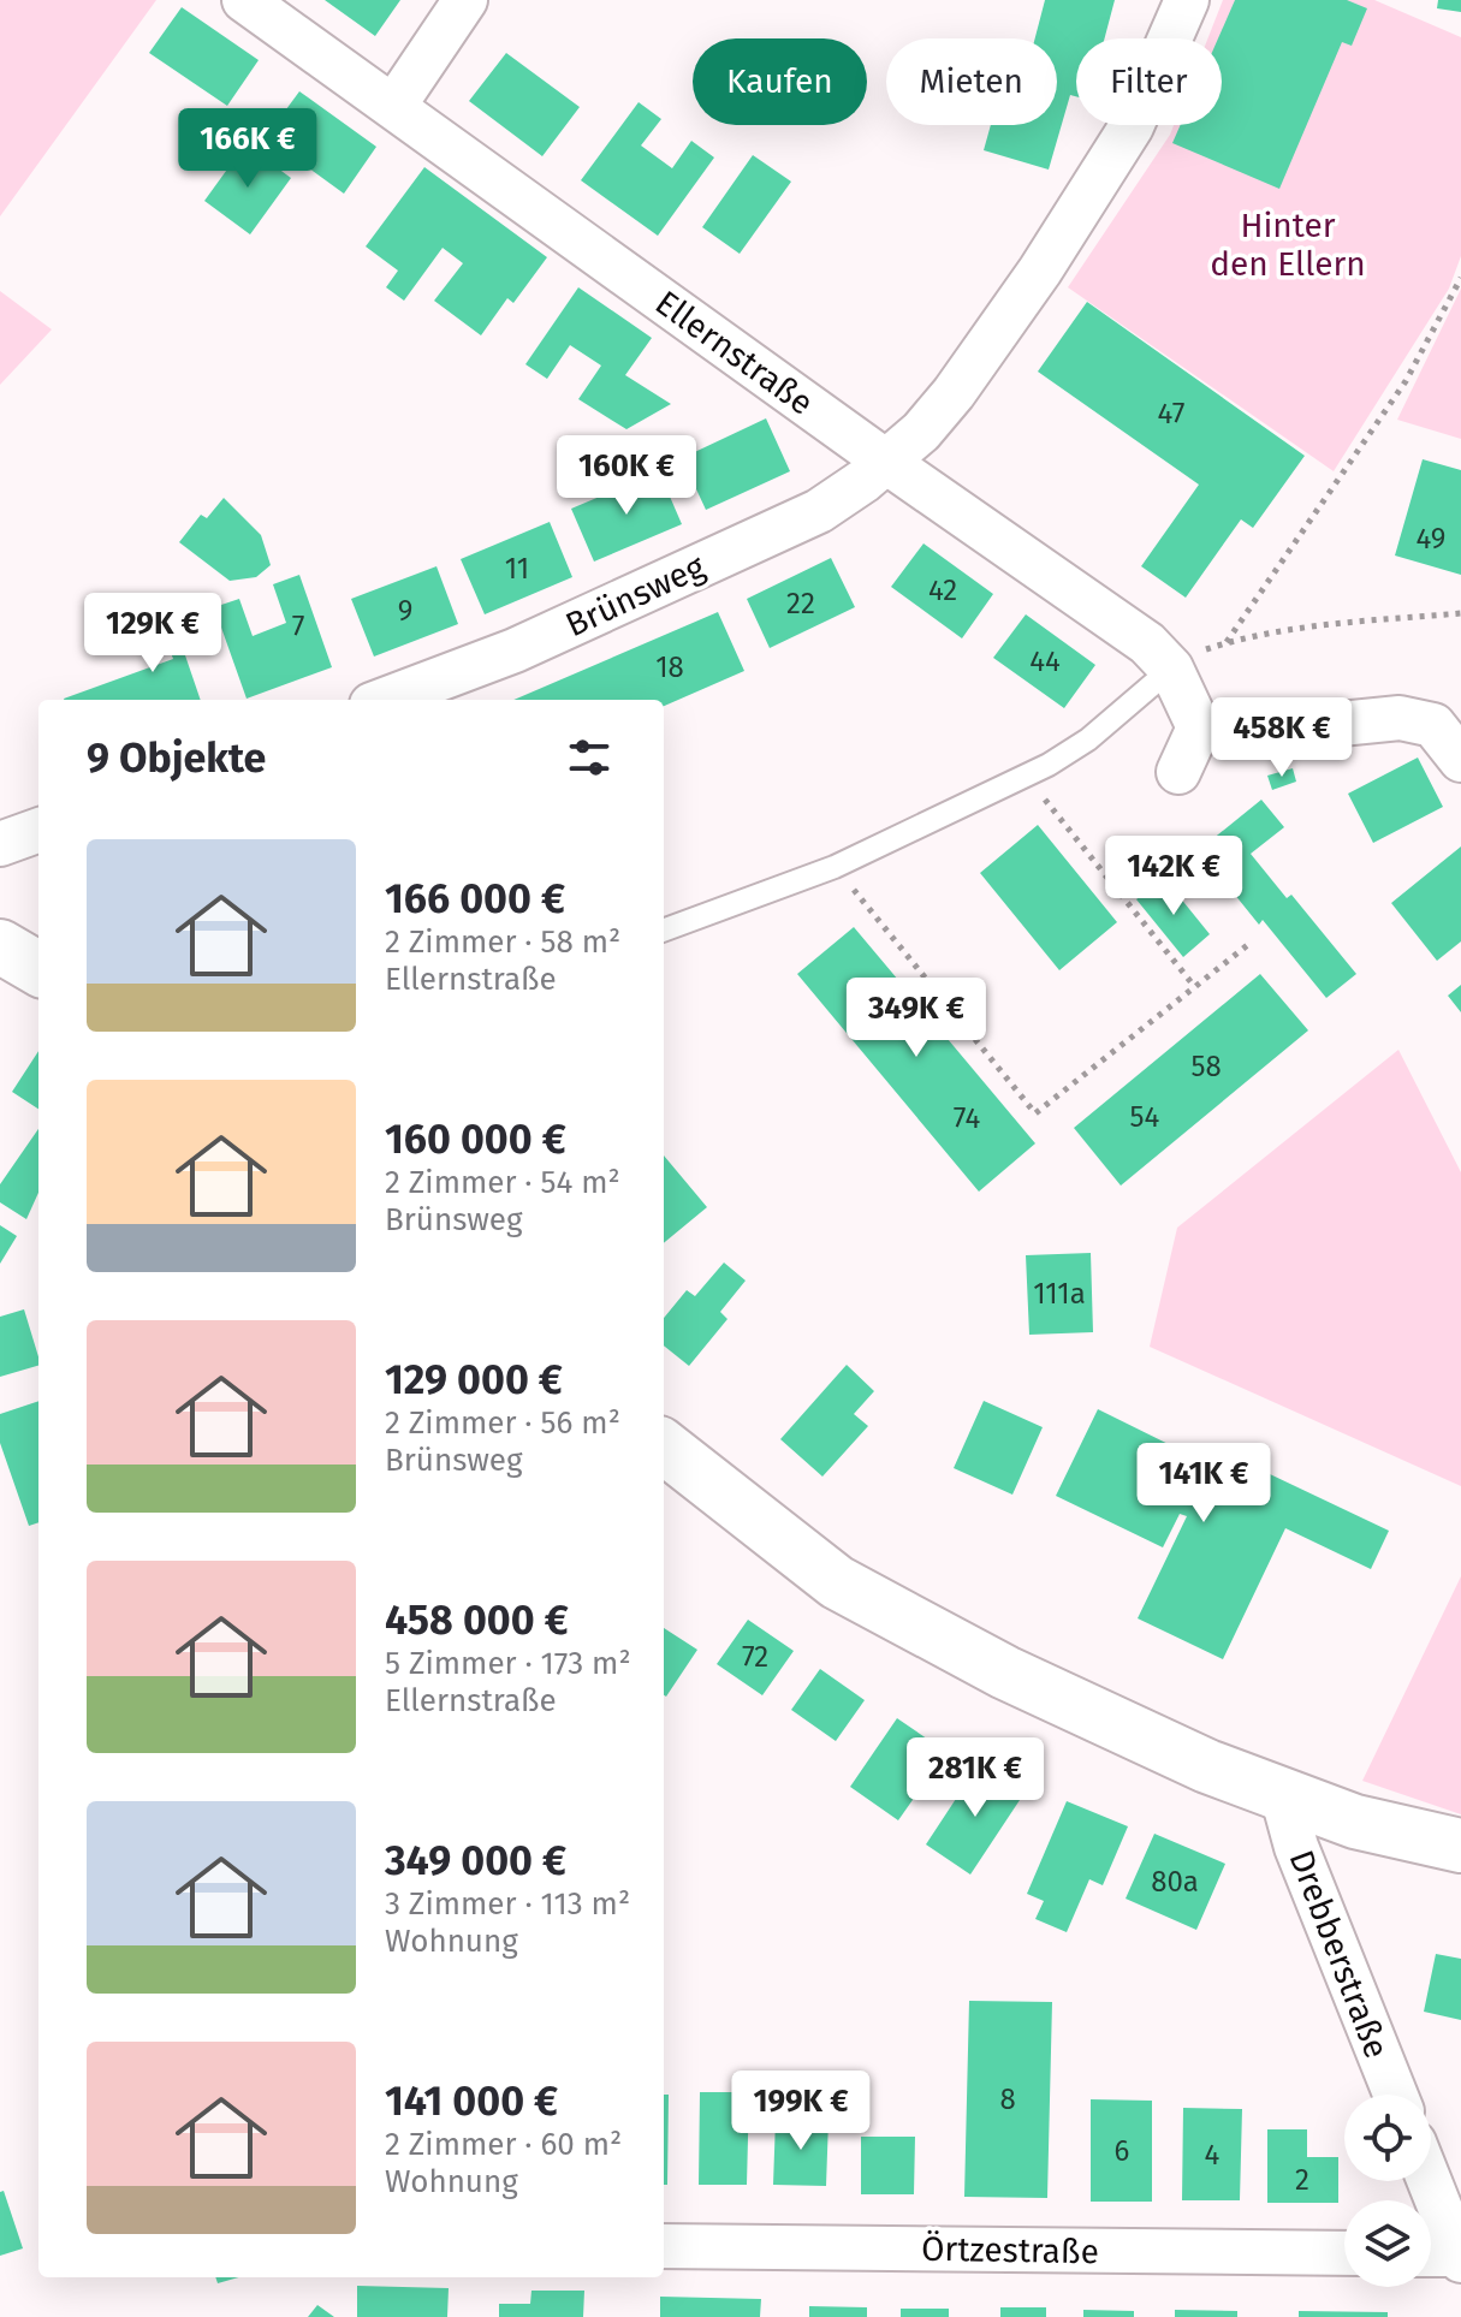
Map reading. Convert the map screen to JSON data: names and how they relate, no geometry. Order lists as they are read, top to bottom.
{
  "streets": {
    "street": [
      "Ellernstraße",
      "Brünsweg",
      "Drebberstraße",
      "Örtzestraße"
    ]
  },
  "crossings": [
    ["Ellernstraße", "Brünsweg"]
  ],
  "parks": ["Hinter den Ellern"],
  "house_numbers": [
    "47",
    "49",
    "11",
    "42",
    "22",
    "9",
    "7",
    "44",
    "18",
    "58",
    "54",
    "74",
    "111a",
    "72",
    "80a",
    "8",
    "6",
    "4",
    "2"
  ],
  "page": {
    "chip": ["Kaufen", "Mieten", "Filter"],
    "price": [
      "166K €",
      "160K €",
      "129K €",
      "458K €",
      "142K €",
      "349K €",
      "141K €",
      "281K €",
      "199K €"
    ],
    "heading": "9 Objekte",
    "list": [
      {
        "name": "166 000 €",
        "note": "2 Zimmer · 58 m² · Ellernstraße"
      },
      {
        "name": "160 000 €",
        "note": "2 Zimmer · 54 m² · Brünsweg"
      },
      {
        "name": "129 000 €",
        "note": "2 Zimmer · 56 m² · Brünsweg"
      },
      {
        "name": "458 000 €",
        "note": "5 Zimmer · 173 m² · Ellernstraße"
      },
      {
        "name": "349 000 €",
        "note": "3 Zimmer · 113 m² · Wohnung"
      },
      {
        "name": "141 000 €",
        "note": "2 Zimmer · 60 m² · Wohnung"
      }
    ]
  }
}
